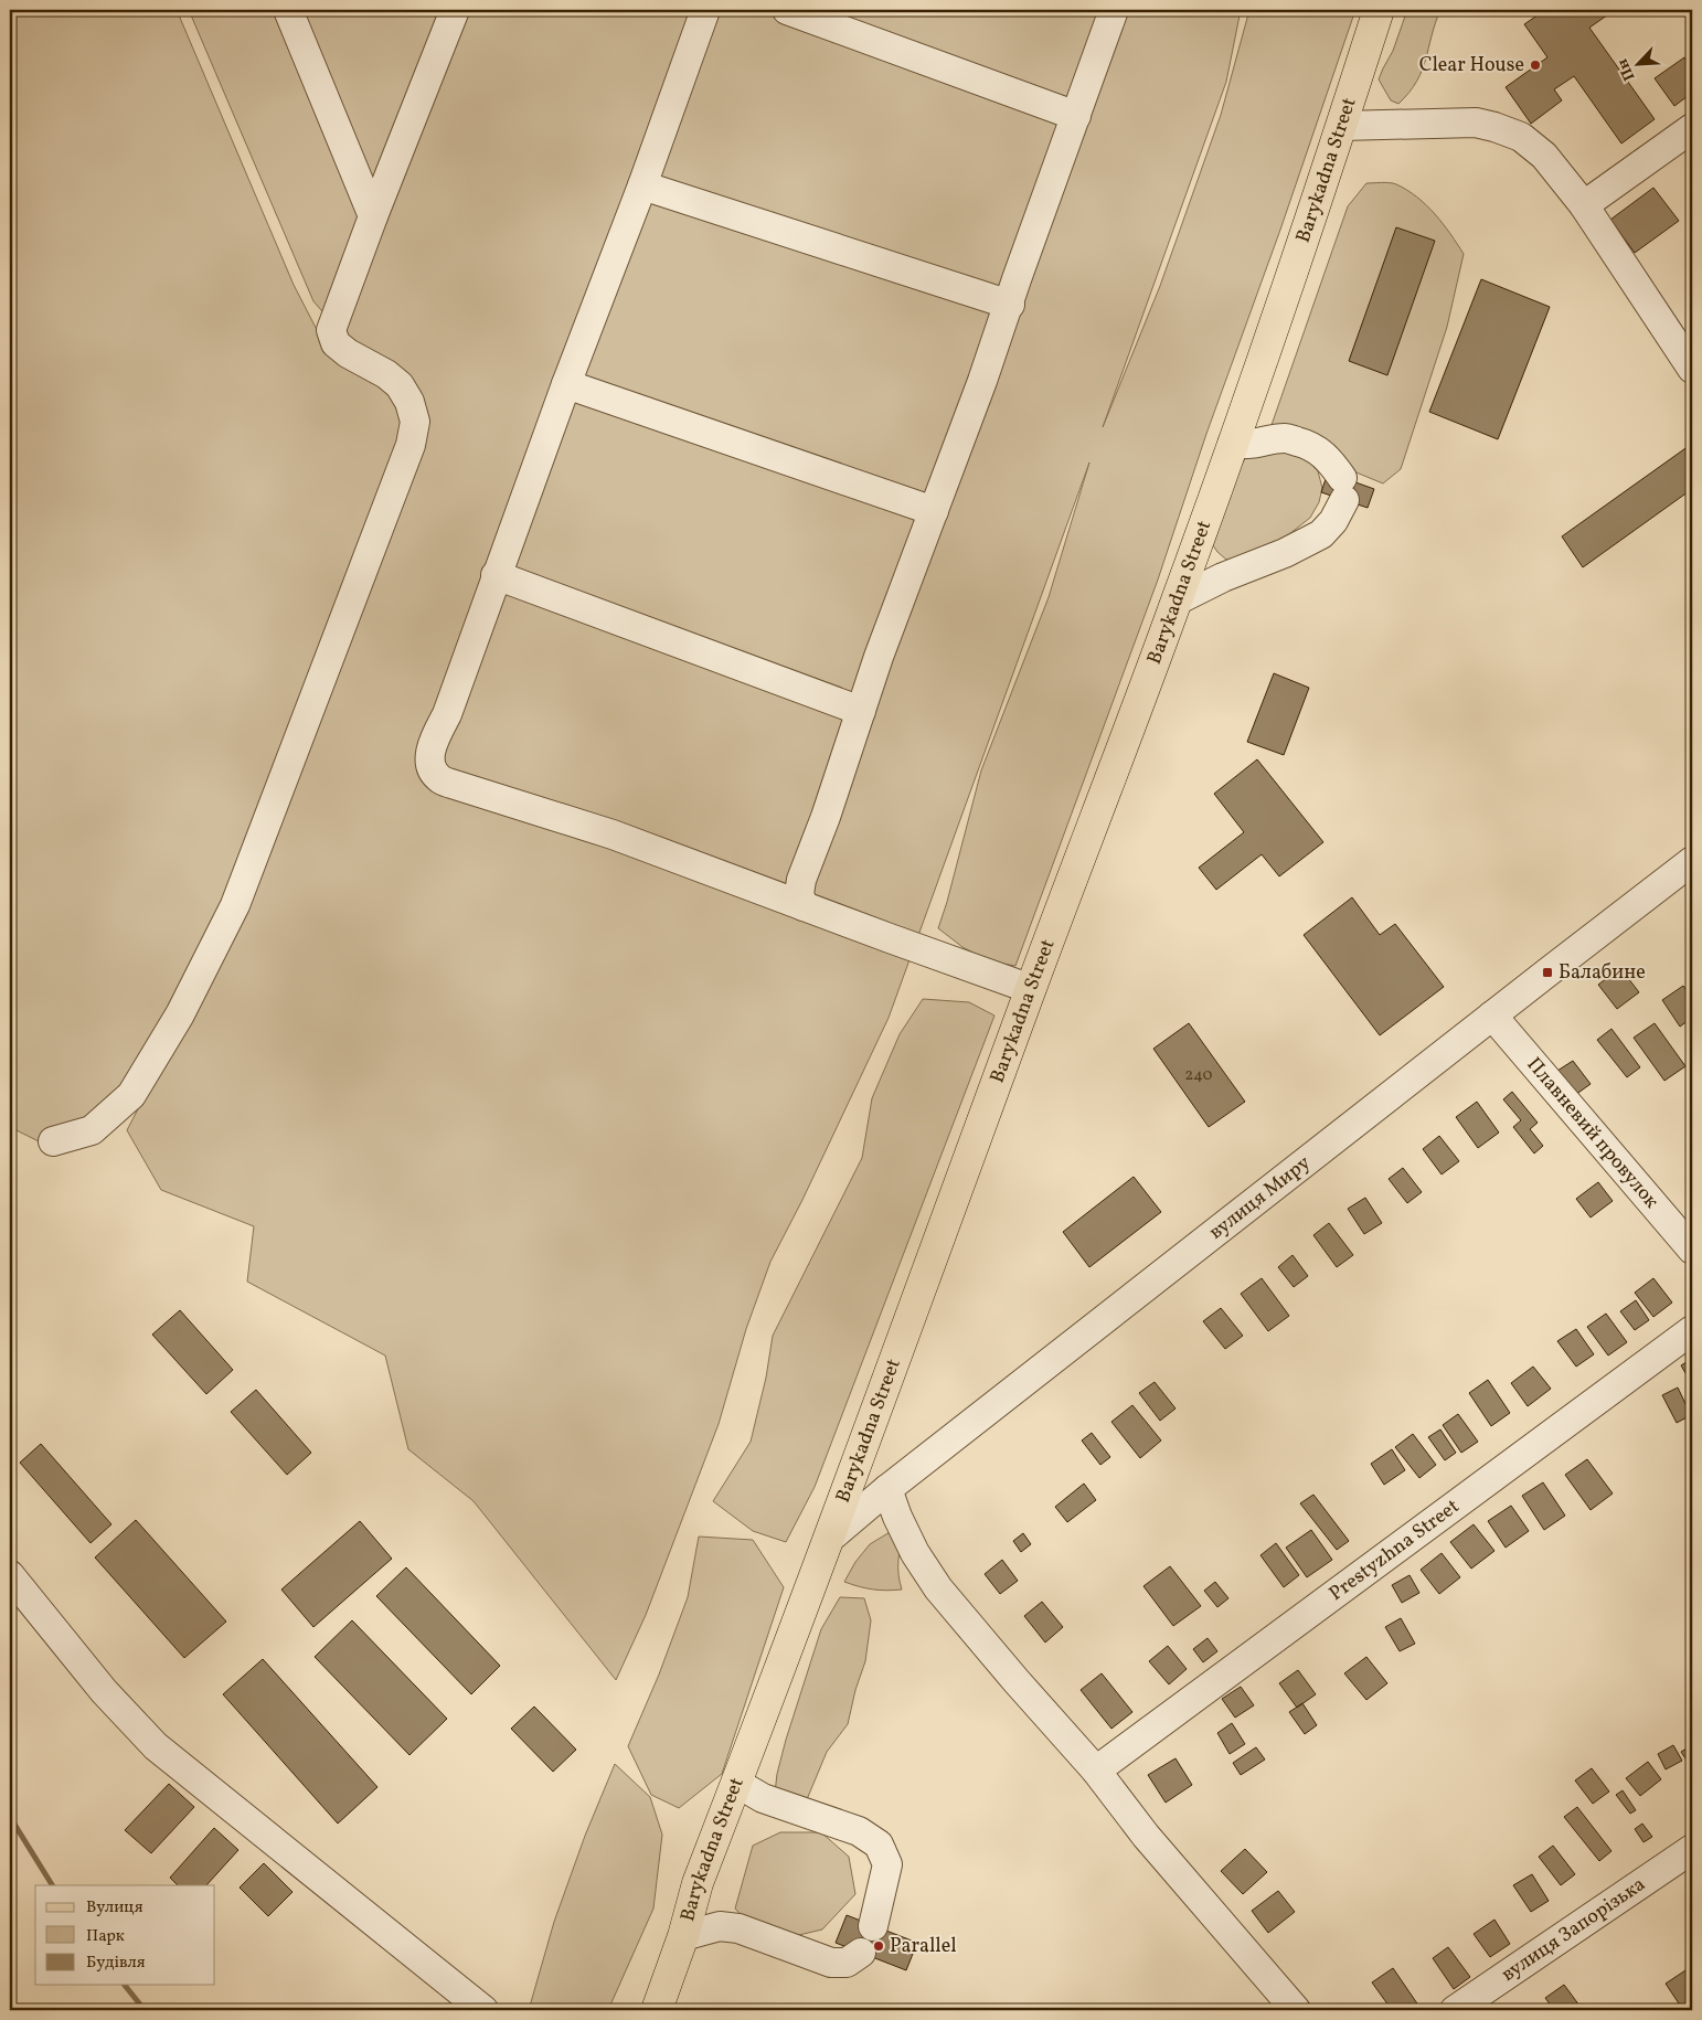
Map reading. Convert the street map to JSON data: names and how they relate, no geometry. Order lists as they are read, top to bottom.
{
  "streets": {
    "main road": ["Barykadna Street"],
    "street": [
      "Плавневий провулок",
      "вулиця Миру",
      "Prestyzhna Street",
      "вулиця Запорізька"
    ]
  },
  "crossings": [
    ["Barykadna Street", "вулиця Миру"],
    ["Плавневий провулок", "вулиця Миру"]
  ],
  "places": {
    "other": ["Clear House", "Parallel"],
    "transit": ["Балабине"]
  },
  "house_numbers": ["240"],
  "legend": ["Вулиця", "Парк", "Будівля"],
  "north": "bottom left"
}
